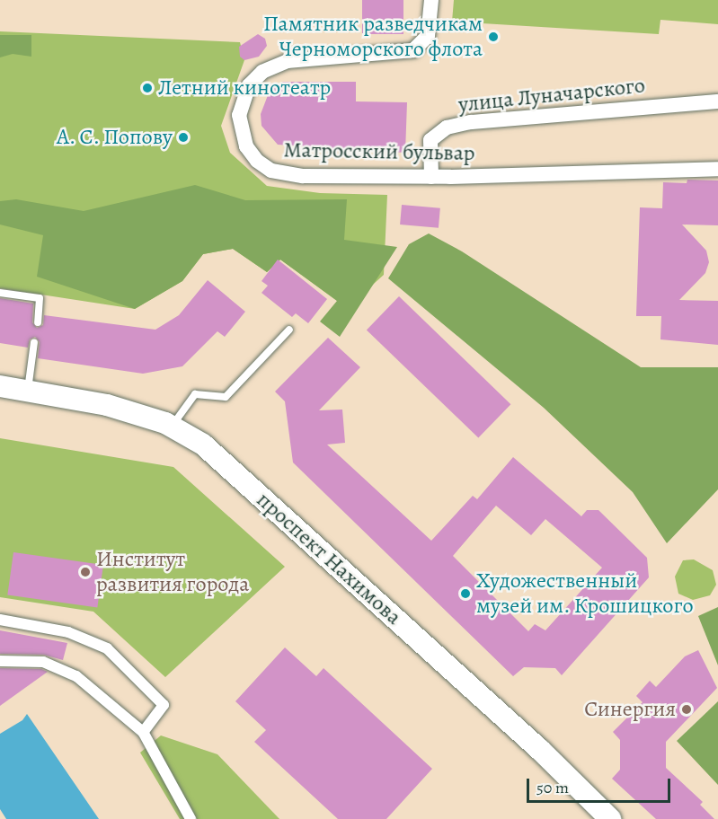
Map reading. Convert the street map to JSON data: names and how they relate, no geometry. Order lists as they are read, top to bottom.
{
  "streets": {
    "main road": ["проспект Нахимова"],
    "street": ["улица Луначарского", "Матросский бульвар"]
  },
  "crossings": [
    ["улица Луначарского", "Матросский бульвар"]
  ],
  "places": [
    "Памятник разведчикам Черноморского флота",
    "Летний кинотеатр",
    "А. С. Попову",
    "Институт развития города",
    "Художественный музей им. Крошицкого",
    "Синергия"
  ],
  "scale_bar": "50 m"
}
